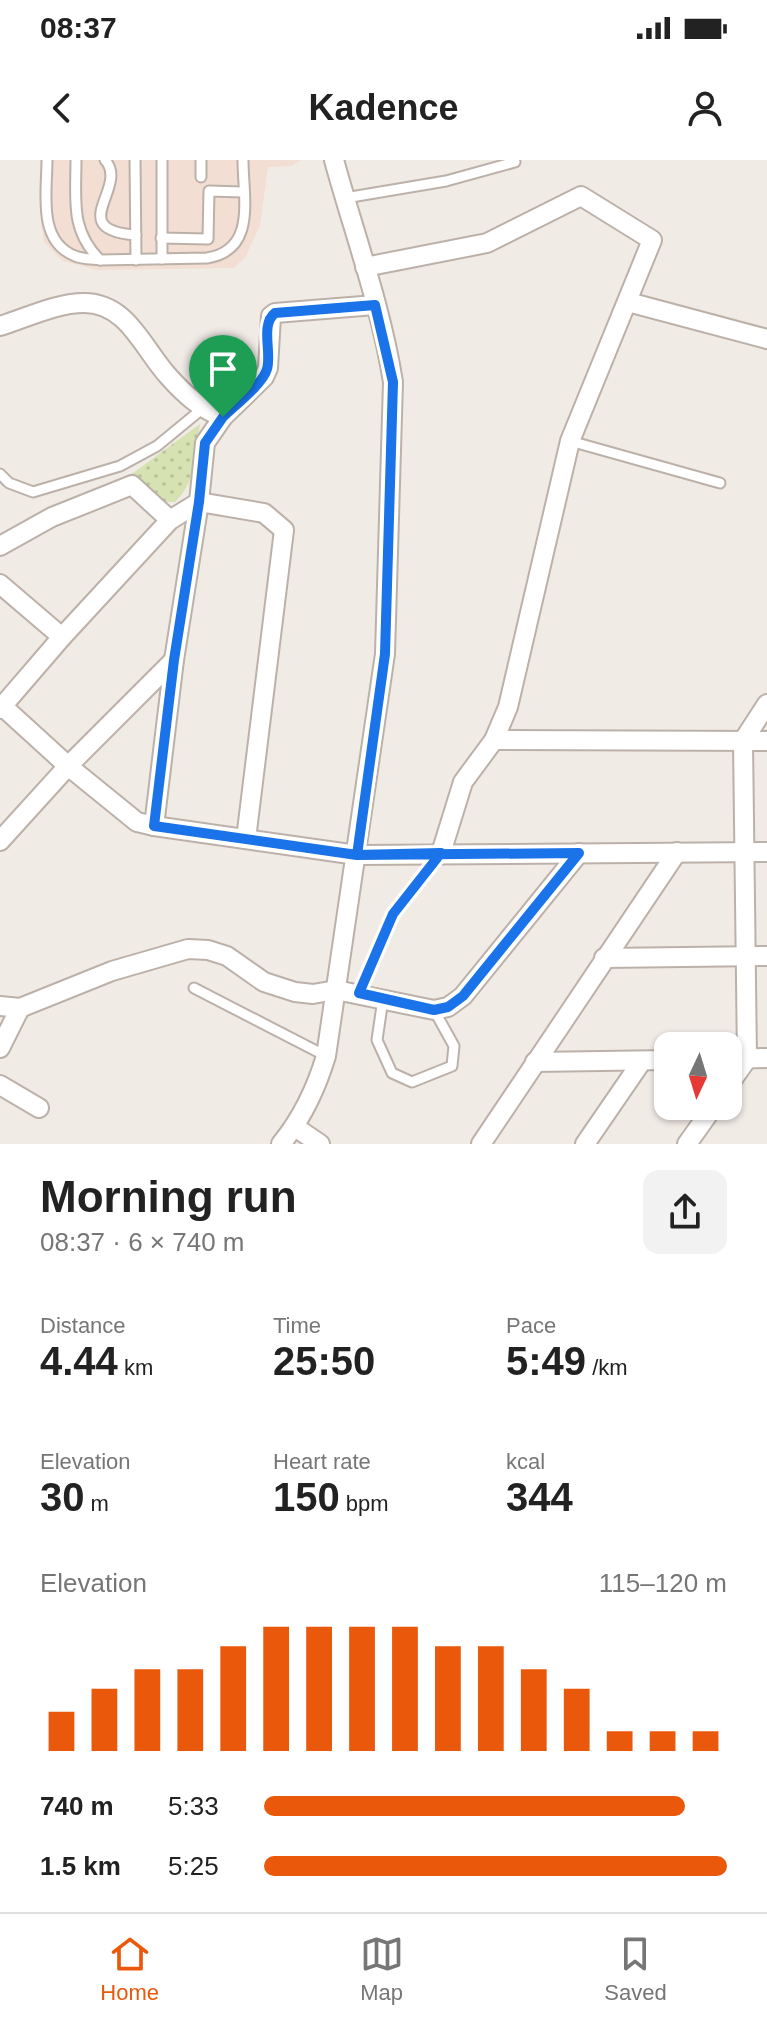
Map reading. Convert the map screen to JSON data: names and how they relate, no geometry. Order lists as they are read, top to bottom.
{
  "north": "bottom",
  "page": {
    "status": "08:37",
    "header": "Kadence",
    "heading": ["Morning run", "08:37 · 6 × 740 m"],
    "stats": [
      ["Distance", "4.44 km"],
      ["Time", "25:50"],
      ["Pace", "5:49 /km"],
      ["Elevation", "30 m"],
      ["Heart rate", "150 bpm"],
      ["kcal", "344"]
    ],
    "chart": ["Elevation", "115–120 m"],
    "list": [
      {
        "name": "740 m",
        "note": "5:33"
      },
      {
        "name": "1.5 km",
        "note": "5:25"
      }
    ],
    "tabs": ["Home", "Map", "Saved"]
  }
}
